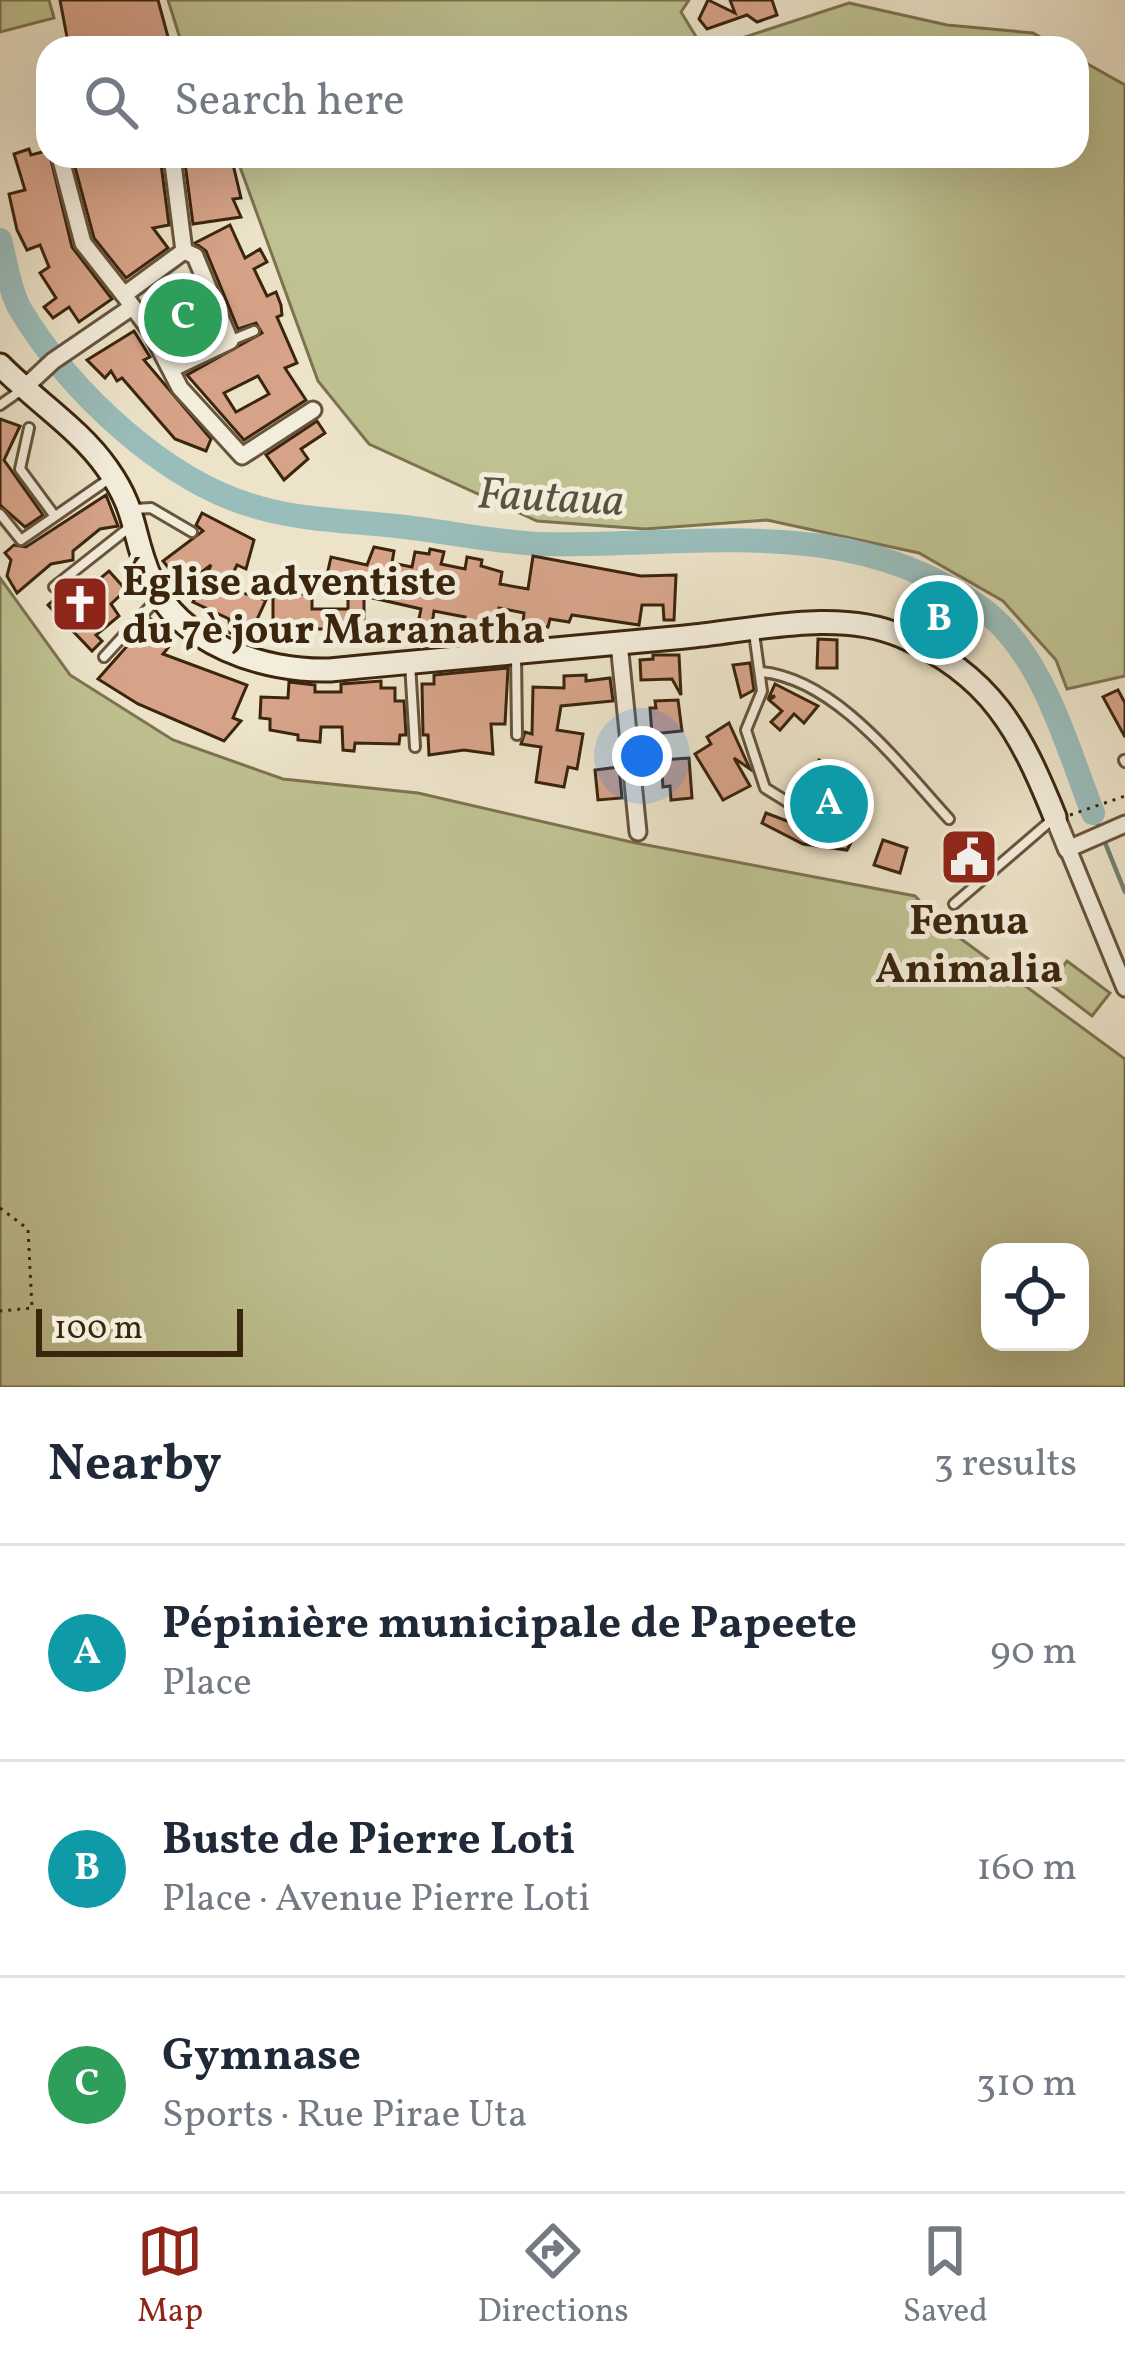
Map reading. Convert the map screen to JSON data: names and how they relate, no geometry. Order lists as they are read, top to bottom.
{
  "water": ["Fautaua"],
  "places": {
    "church": ["Église adventiste du 7è jour Maranatha"],
    "public building": ["Fenua Animalia"]
  },
  "scale_bar": "100 m",
  "page": {
    "search": "Search here",
    "pins": ["C", "B", "A"],
    "scale": "100 m",
    "heading": ["Nearby", "3 results"],
    "list": [
      {
        "mark": "A",
        "name": "Pépinière municipale de Papeete",
        "note": "Place",
        "value": "90 m"
      },
      {
        "mark": "B",
        "name": "Buste de Pierre Loti",
        "note": "Place · Avenue Pierre Loti",
        "value": "160 m"
      },
      {
        "mark": "C",
        "name": "Gymnase",
        "note": "Sports · Rue Pirae Uta",
        "value": "310 m"
      }
    ],
    "nav": ["Map", "Directions", "Saved"]
  }
}
